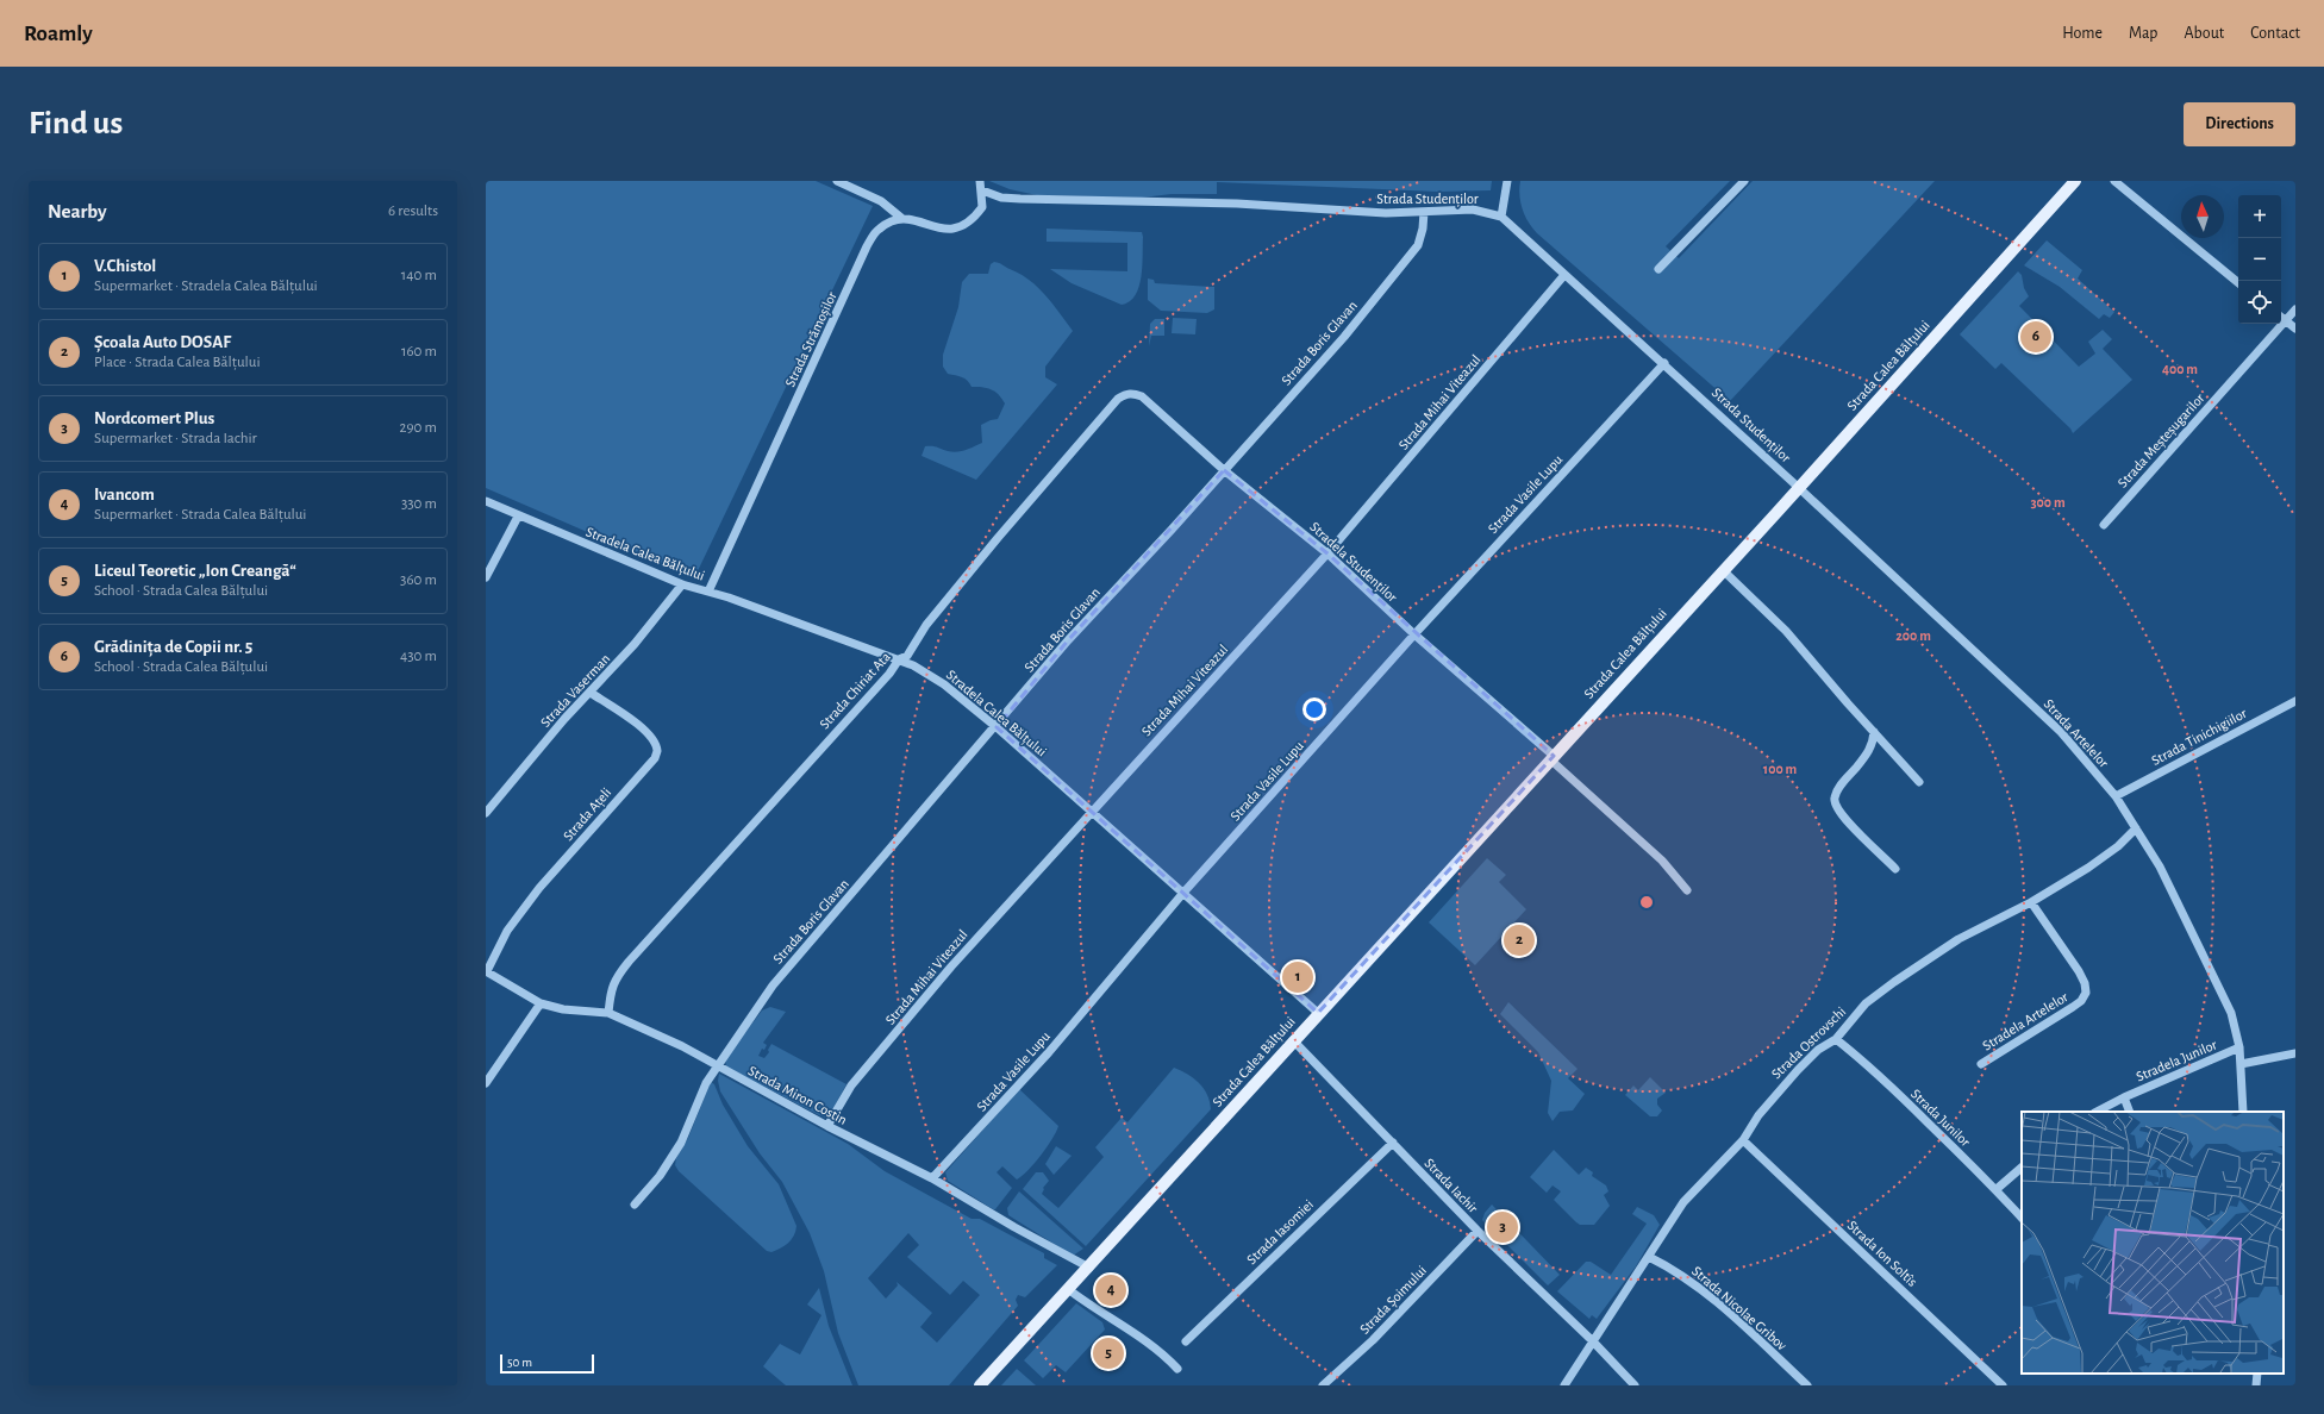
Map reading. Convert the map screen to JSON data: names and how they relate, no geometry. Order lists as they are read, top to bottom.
{
  "streets": {
    "main road": ["Strada Calea Bălțului"],
    "street": [
      "Strada Studenților",
      "Strada Strămoșilor",
      "Strada Boris Glavan",
      "Strada Mihai Viteazul",
      "Strada Meșteșugarilor",
      "Strada Vasile Lupu",
      "Stradela Calea Bălțului",
      "Stradela Studenților",
      "Strada Vaserman",
      "Strada Chiriat Ata",
      "Strada Artelelor",
      "Strada Tinichigiilor",
      "Strada Ațeli",
      "Stradela Artelelor",
      "Strada Ostrovschi",
      "Stradela Junilor",
      "Strada Miron Costin",
      "Strada Junilor",
      "Strada Iachir",
      "Strada Iasomiei",
      "Strada Ion Soltîs",
      "Strada Șoimului",
      "Strada Nicolae Gribov"
    ]
  },
  "crossings": [
    ["Strada Studenților", "Strada Boris Glavan"],
    ["Strada Studenților", "Strada Calea Bălțului"],
    ["Strada Studenților", "Strada Mihai Viteazul"],
    ["Strada Studenților", "Strada Vasile Lupu"],
    ["Strada Studenților", "Strada Artelelor"],
    ["Strada Strămoșilor", "Stradela Calea Bălțului"],
    ["Strada Boris Glavan", "Stradela Calea Bălțului"],
    ["Strada Boris Glavan", "Stradela Studenților"],
    ["Strada Boris Glavan", "Strada Miron Costin"],
    ["Strada Calea Bălțului", "Stradela Calea Bălțului"],
    ["Strada Calea Bălțului", "Stradela Studenților"],
    ["Strada Calea Bălțului", "Strada Artelelor"],
    ["Strada Calea Bălțului", "Strada Miron Costin"],
    ["Strada Calea Bălțului", "Strada Iachir"],
    ["Strada Mihai Viteazul", "Stradela Calea Bălțului"],
    ["Strada Mihai Viteazul", "Stradela Studenților"],
    ["Strada Mihai Viteazul", "Strada Miron Costin"],
    ["Strada Vasile Lupu", "Stradela Calea Bălțului"],
    ["Strada Vasile Lupu", "Stradela Studenților"],
    ["Strada Vasile Lupu", "Strada Miron Costin"],
    ["Stradela Calea Bălțului", "Strada Vaserman"],
    ["Stradela Calea Bălțului", "Strada Chiriat Ata"],
    ["Stradela Studenților", "Strada Chiriat Ata"],
    ["Strada Vaserman", "Strada Ațeli"],
    ["Strada Chiriat Ata", "Strada Miron Costin"],
    ["Strada Artelelor", "Strada Tinichigiilor"],
    ["Strada Artelelor", "Strada Ostrovschi"],
    ["Strada Artelelor", "Stradela Junilor"],
    ["Strada Ațeli", "Strada Miron Costin"],
    ["Stradela Artelelor", "Strada Ostrovschi"],
    ["Strada Ostrovschi", "Strada Junilor"],
    ["Strada Ostrovschi", "Strada Iachir"],
    ["Strada Ostrovschi", "Strada Ion Soltîs"],
    ["Strada Ostrovschi", "Strada Nicolae Gribov"],
    ["Strada Iachir", "Strada Iasomiei"],
    ["Strada Iachir", "Strada Șoimului"]
  ],
  "scale_bar": "50 m",
  "north": "top",
  "page": {
    "header": "Roamly",
    "nav": [
      "Home",
      "Map",
      "About",
      "Contact"
    ],
    "buttons": "Directions",
    "title": "Find us",
    "heading": ["Nearby", "6 results"],
    "map_buttons": ["+", "−"],
    "list": [
      {
        "mark": "1",
        "name": "V.Chistol",
        "note": "Supermarket · Stradela Calea Bălțului",
        "value": "140 m"
      },
      {
        "mark": "2",
        "name": "Școala Auto DOSAF",
        "note": "Place · Strada Calea Bălțului",
        "value": "160 m"
      },
      {
        "mark": "3",
        "name": "Nordcomert Plus",
        "note": "Supermarket · Strada Iachir",
        "value": "290 m"
      },
      {
        "mark": "4",
        "name": "Ivancom",
        "note": "Supermarket · Strada Calea Bălțului",
        "value": "330 m"
      },
      {
        "mark": "5",
        "name": "Liceul Teoretic „Ion Creangă“",
        "note": "School · Strada Calea Bălțului",
        "value": "360 m"
      },
      {
        "mark": "6",
        "name": "Grădinița de Copii nr. 5",
        "note": "School · Strada Calea Bălțului",
        "value": "430 m"
      }
    ],
    "pins": [
      "6",
      "2",
      "1",
      "3",
      "4",
      "5"
    ],
    "scale": "50 m"
  },
  "rings": [
    "400 m",
    "300 m",
    "200 m",
    "100 m"
  ]
}
